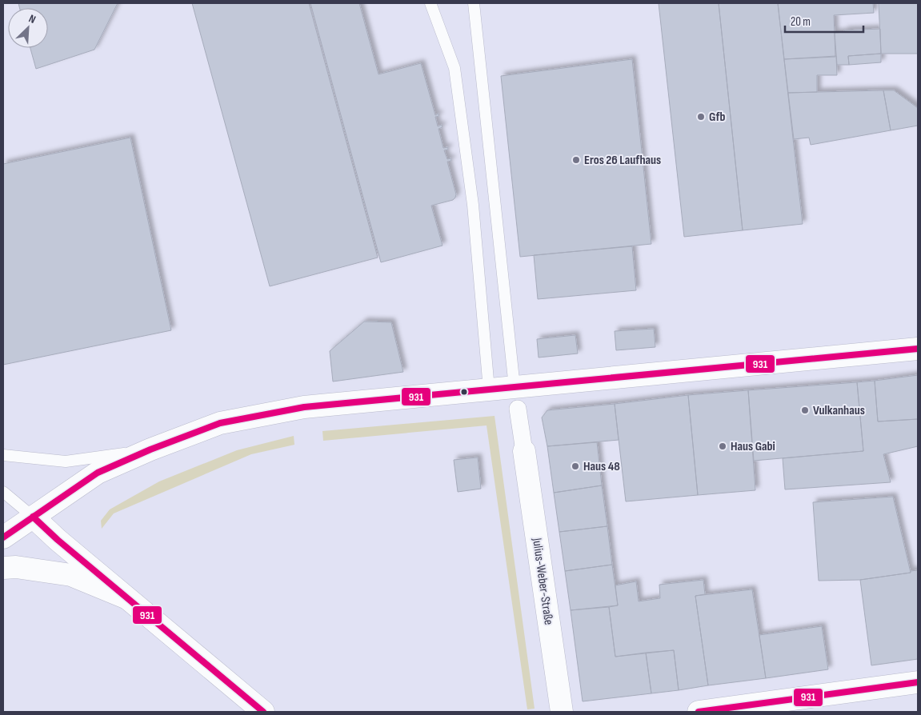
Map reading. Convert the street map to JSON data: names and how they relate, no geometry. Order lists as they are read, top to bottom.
{
  "streets": {
    "main road": ["Julius-Weber-Straße"]
  },
  "places": [
    "Gfb",
    "Eros 26 Laufhaus",
    "Vulkanhaus",
    "Haus Gabi",
    "Haus 48"
  ],
  "lines": ["transit line 931"],
  "scale_bar": "20 m",
  "north": "top right"
}
